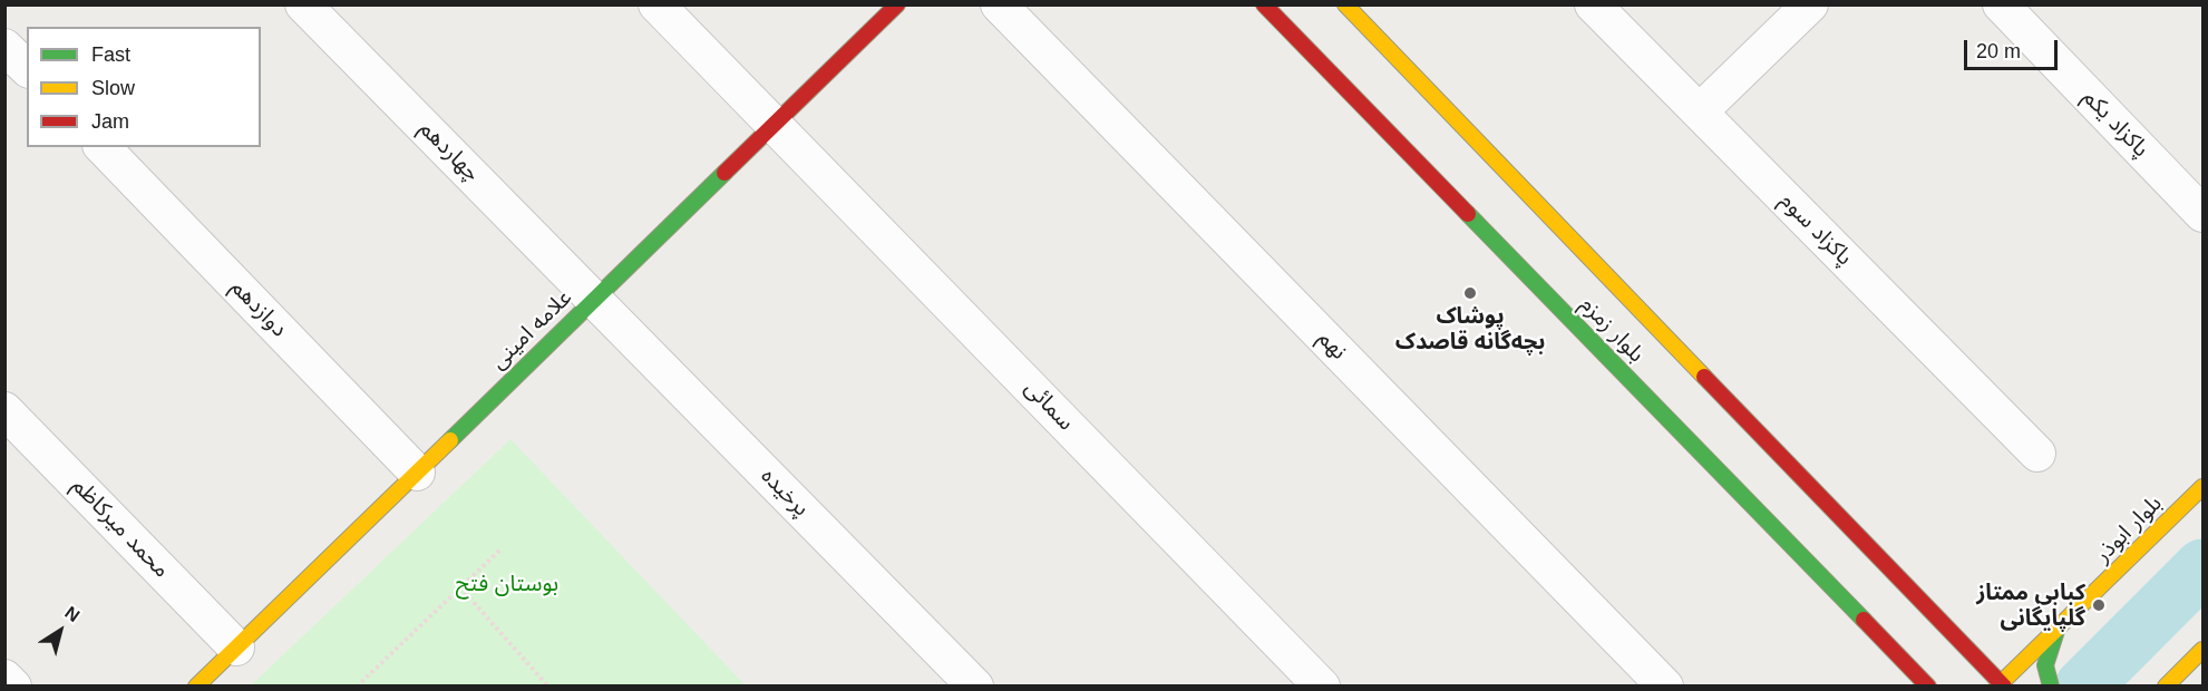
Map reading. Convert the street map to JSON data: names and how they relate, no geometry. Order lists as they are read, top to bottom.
{
  "streets": {
    "main road": ["علامه امینی", "بلوار زمزم", "بلوار ابوذر"],
    "street": [
      "پاکزاد یکم",
      "چهاردهم",
      "پاکزاد سوم",
      "دوازدهم",
      "نهم",
      "سمائی",
      "پرخیده",
      "محمد میرکاظم"
    ]
  },
  "crossings": [
    ["چهاردهم", "علامه امینی"],
    ["چهاردهم", "پرخیده"],
    ["دوازدهم", "علامه امینی"],
    ["علامه امینی", "سمائی"],
    ["علامه امینی", "پرخیده"],
    ["علامه امینی", "محمد میرکاظم"],
    ["بلوار زمزم", "بلوار ابوذر"]
  ],
  "parks": ["بوستان فتح"],
  "places": ["پوشاک بچه‌گانه قاصدک", "کبابی ممتاز گلپایگانی"],
  "legend": ["Fast", "Slow", "Jam"],
  "scale_bar": "20 m",
  "north": "top right"
}
